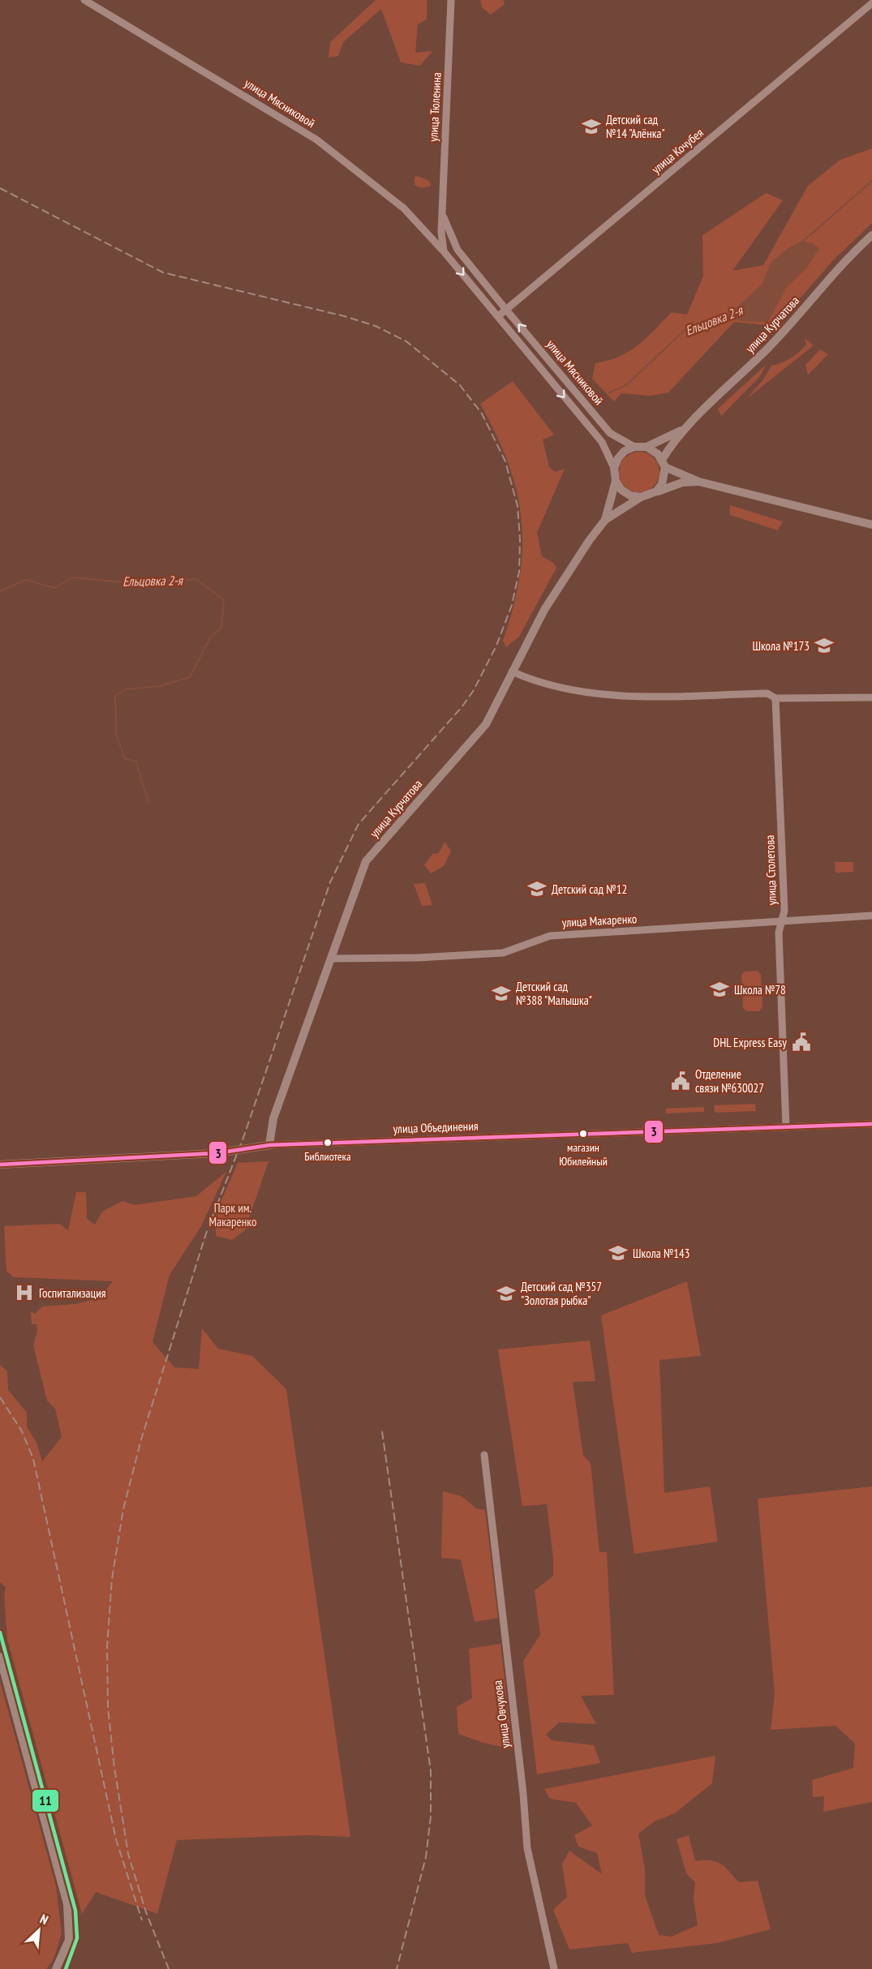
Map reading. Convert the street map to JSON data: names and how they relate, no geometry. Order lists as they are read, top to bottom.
{
  "streets": {
    "main road": ["улица Курчатова", "улица Объединения"],
    "street": [
      "улица Мясниковой",
      "улица Тюленина",
      "улица Кочубея",
      "улица Столетова",
      "улица Макаренко",
      "улица Овчукова"
    ]
  },
  "crossings": [
    ["улица Мясниковой", "улица Тюленина"],
    ["улица Мясниковой", "улица Кочубея"],
    ["улица Мясниковой", "улица Курчатова"],
    ["улица Курчатова", "улица Макаренко"],
    ["улица Курчатова", "улица Объединения"],
    ["улица Столетова", "улица Макаренко"],
    ["улица Столетова", "улица Объединения"]
  ],
  "water": ["Ельцовка 2-я"],
  "parks": ["Парк им. Макаренко"],
  "places": {
    "school or university": [
      "Детский сад №14 \"Алёнка\"",
      "Школа №173",
      "Детский сад №12",
      "Школа №78",
      "Детский сад №388 \"Малышка\"",
      "Школа №143",
      "Детский сад №357 \"Золотая рыбка\""
    ],
    "public building": ["DHL Express Easy", "Отделение связи №630027"],
    "other": ["магазин Юбилейный", "Библиотека"],
    "hospital": ["Госпитализация"]
  },
  "lines": ["transit line 3", "transit line 11"],
  "north": "top right"
}
